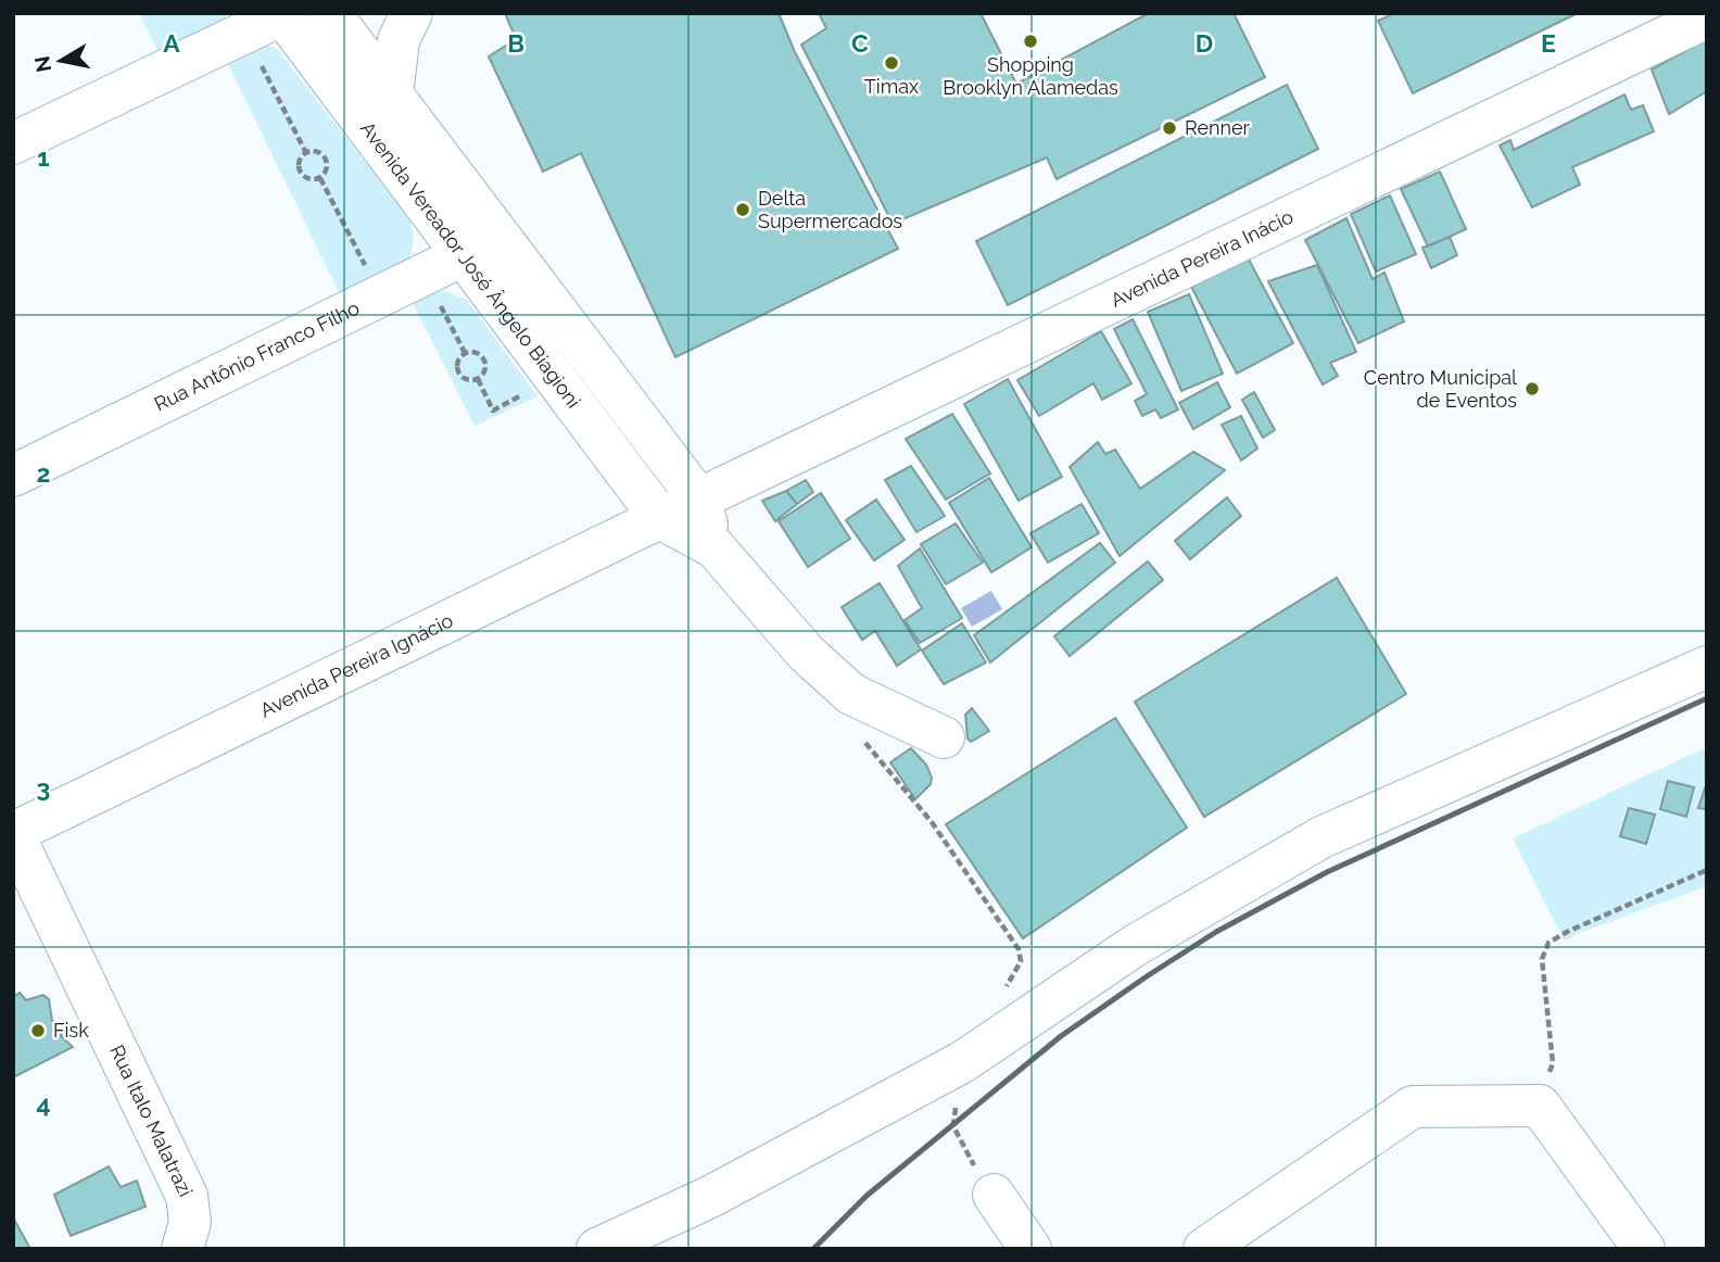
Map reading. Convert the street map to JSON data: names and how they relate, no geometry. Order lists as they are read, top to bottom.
{
  "streets": {
    "street": [
      "Avenida Pereira Inácio",
      "Avenida Vereador José Ângelo Biagioni",
      "Rua Antônio Franco Filho",
      "Avenida Pereira Ignácio",
      "Rua Italo Malatrazi"
    ]
  },
  "crossings": [
    ["Avenida Pereira Inácio", "Avenida Pereira Ignácio"],
    ["Avenida Vereador José Ângelo Biagioni", "Rua Antônio Franco Filho"],
    ["Avenida Vereador José Ângelo Biagioni", "Avenida Pereira Ignácio"],
    ["Avenida Pereira Ignácio", "Rua Italo Malatrazi"]
  ],
  "places": [
    "Shopping Brooklyn Alamedas",
    "Timax",
    "Renner",
    "Delta Supermercados",
    "Centro Municipal de Eventos",
    "Fisk"
  ],
  "north": "left",
  "grid": {
    "columns": [
      "A",
      "B",
      "C",
      "D",
      "E"
    ],
    "rows": [
      "1",
      "2",
      "3",
      "4"
    ]
  }
}
